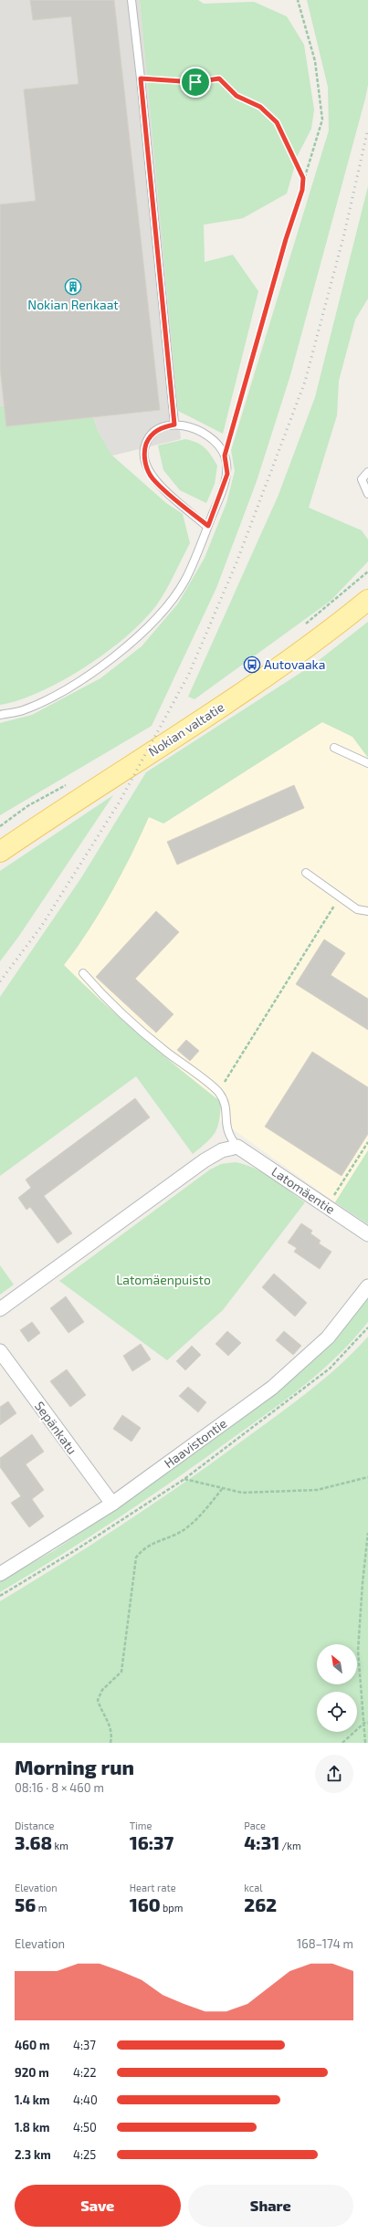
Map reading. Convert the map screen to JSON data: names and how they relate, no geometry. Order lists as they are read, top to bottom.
{
  "streets": {
    "main road": ["Nokian valtatie"],
    "street": ["Latomäentie", "Sepänkatu", "Haavistontie"]
  },
  "crossings": [
    ["Sepänkatu", "Haavistontie"]
  ],
  "parks": ["Latomäenpuisto"],
  "places": {
    "building": ["Nokian Renkaat"],
    "bus stop": ["Autovaaka"]
  },
  "north": "top left",
  "page": {
    "heading": ["Morning run", "08:16 · 8 × 460 m"],
    "stats": [
      ["Distance", "3.68 km"],
      ["Time", "16:37"],
      ["Pace", "4:31 /km"],
      ["Elevation", "56 m"],
      ["Heart rate", "160 bpm"],
      ["kcal", "262"]
    ],
    "chart": ["Elevation", "168–174 m"],
    "list": [
      {
        "name": "460 m",
        "note": "4:37"
      },
      {
        "name": "920 m",
        "note": "4:22"
      },
      {
        "name": "1.4 km",
        "note": "4:40"
      },
      {
        "name": "1.8 km",
        "note": "4:50"
      },
      {
        "name": "2.3 km",
        "note": "4:25"
      }
    ],
    "buttons": ["Save", "Share"]
  }
}
